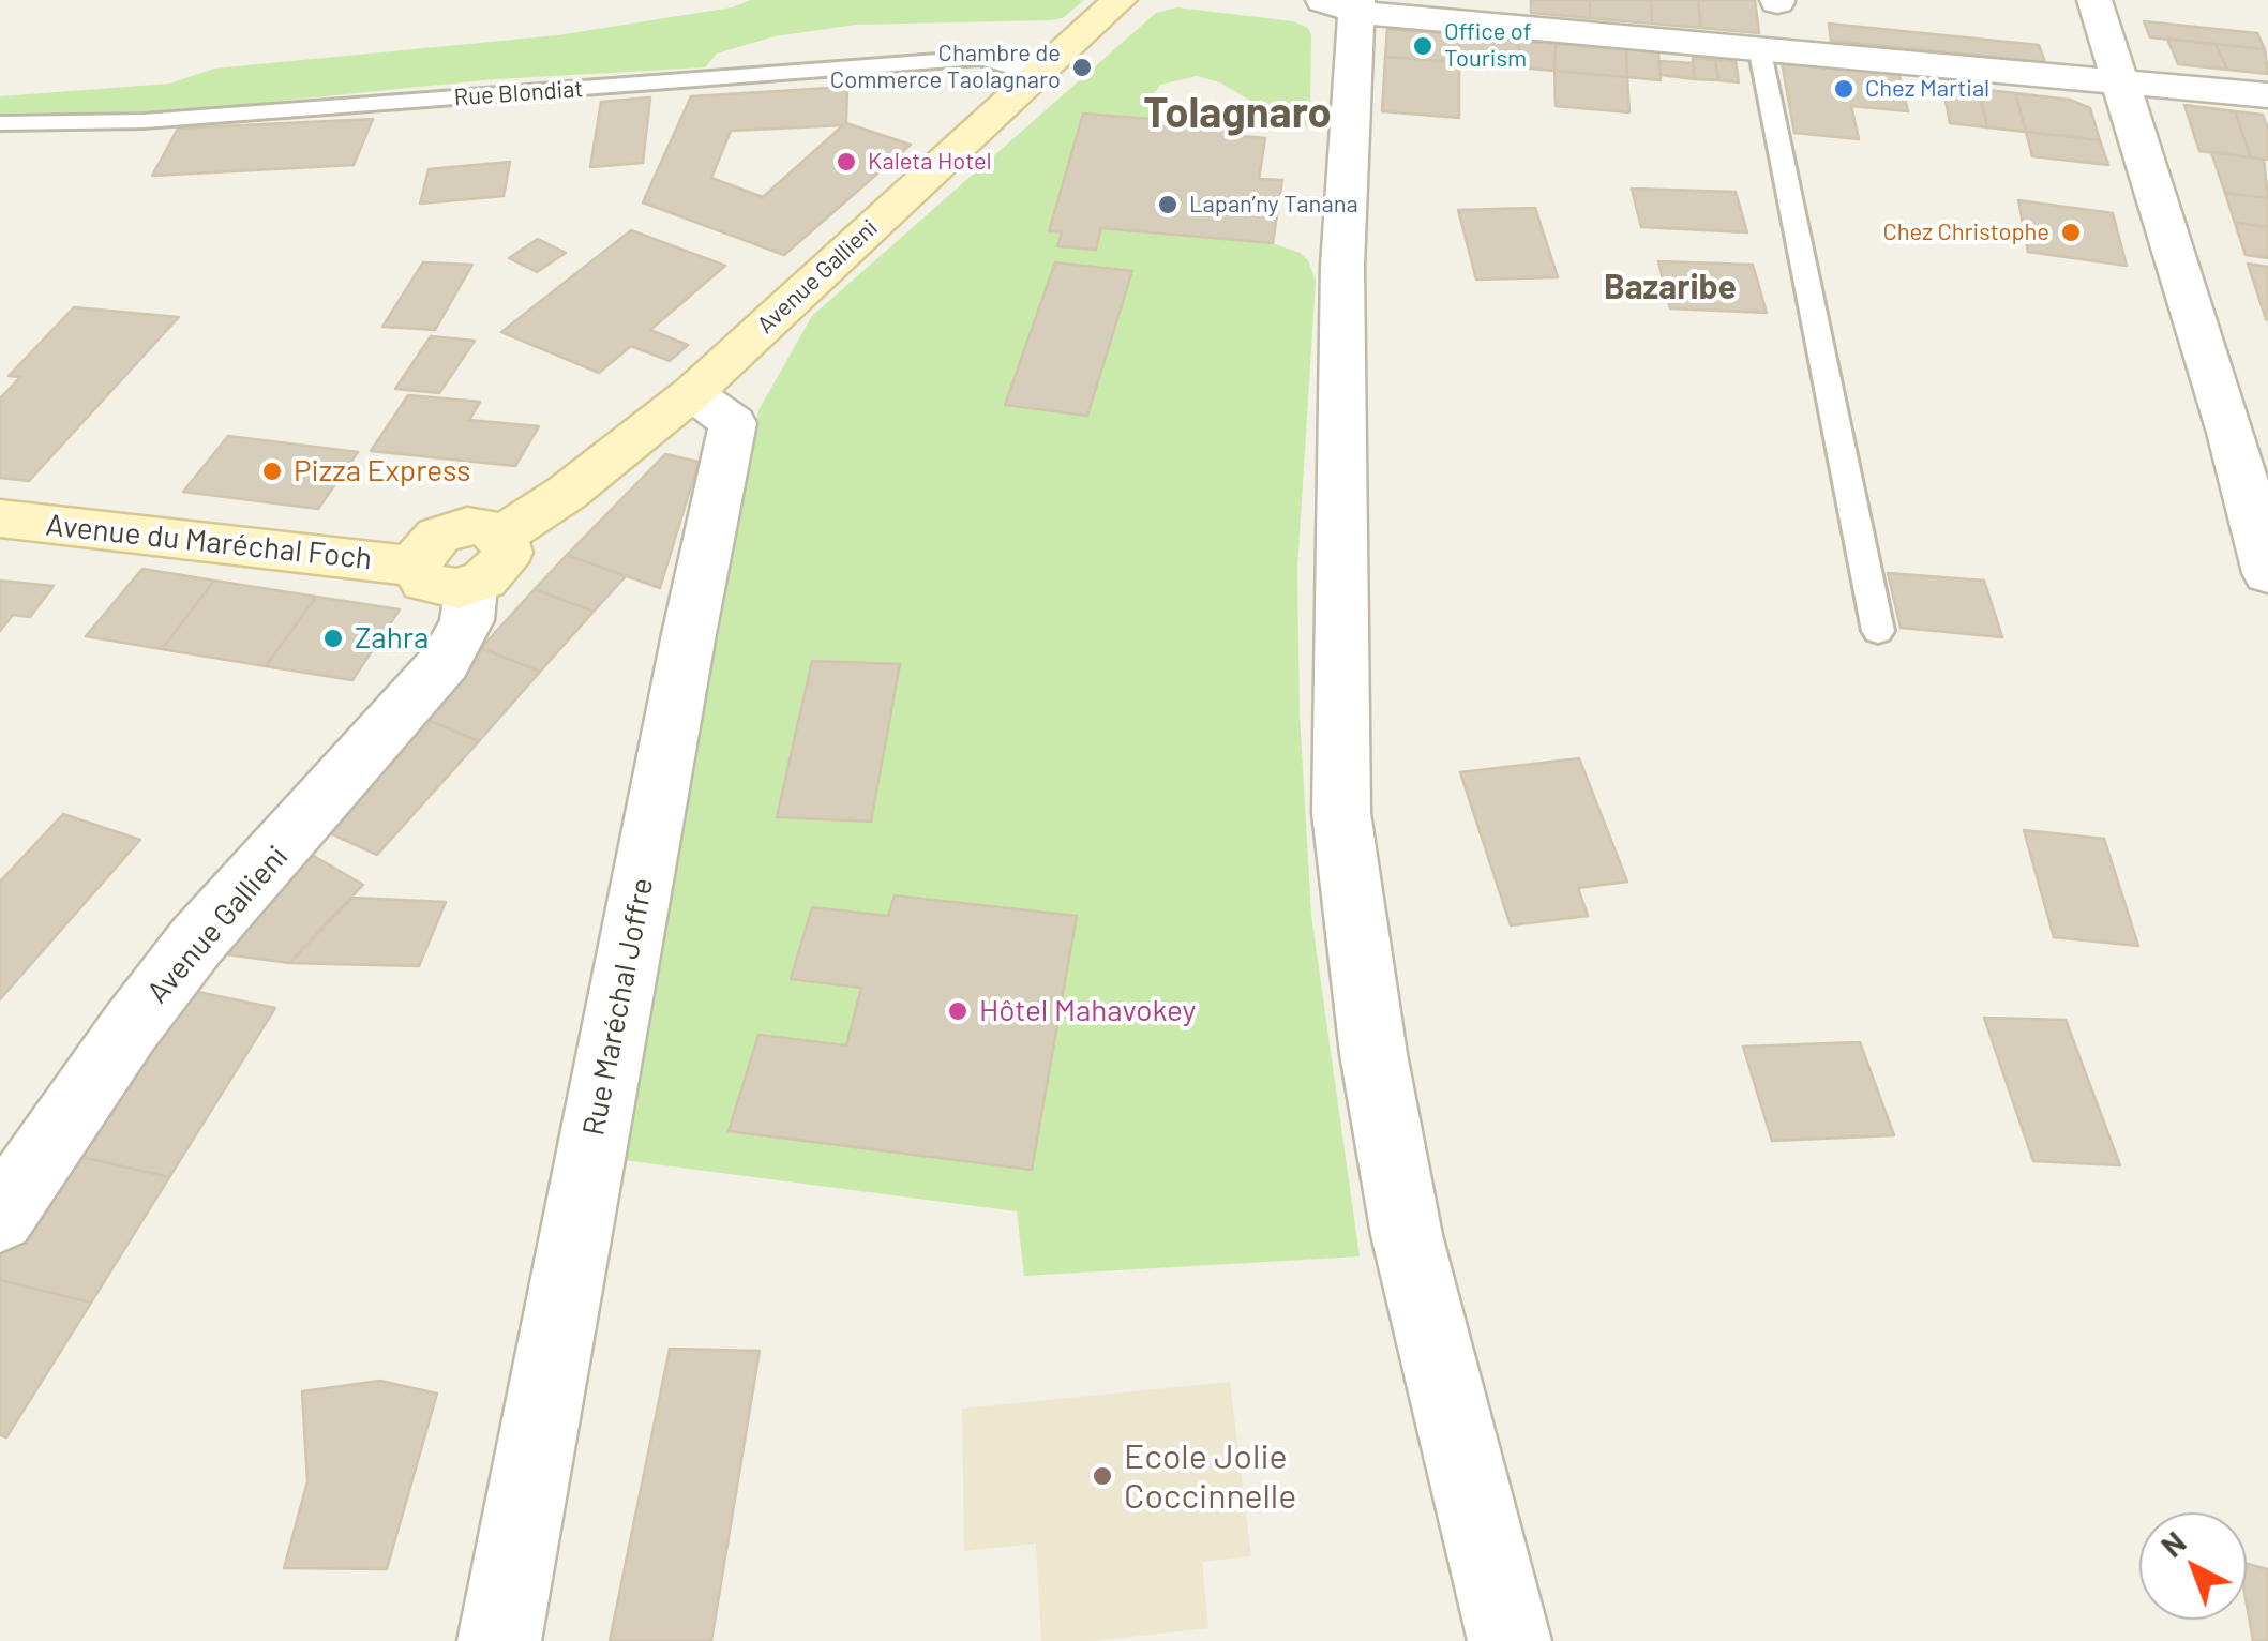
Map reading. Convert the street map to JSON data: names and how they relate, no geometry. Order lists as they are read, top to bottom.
{
  "streets": {
    "main road": ["Avenue Gallieni", "Avenue du Maréchal Foch"],
    "street": ["Rue Maréchal Joffre"],
    "lane": ["Rue Blondiat"]
  },
  "crossings": [
    ["Rue Blondiat", "Avenue Gallieni"],
    ["Avenue Gallieni", "Avenue du Maréchal Foch"],
    ["Avenue Gallieni", "Rue Maréchal Joffre"]
  ],
  "districts": ["Tolagnaro", "Bazaribe"],
  "places": [
    "Office of Tourism",
    "Chambre de Commerce Taolagnaro",
    "Chez Martial",
    "Kaleta Hotel",
    "Lapan’ny Tanana",
    "Chez Christophe",
    "Pizza Express",
    "Zahra",
    "Hôtel Mahavokey",
    "Ecole Jolie Coccinnelle"
  ],
  "north": "top left"
}
